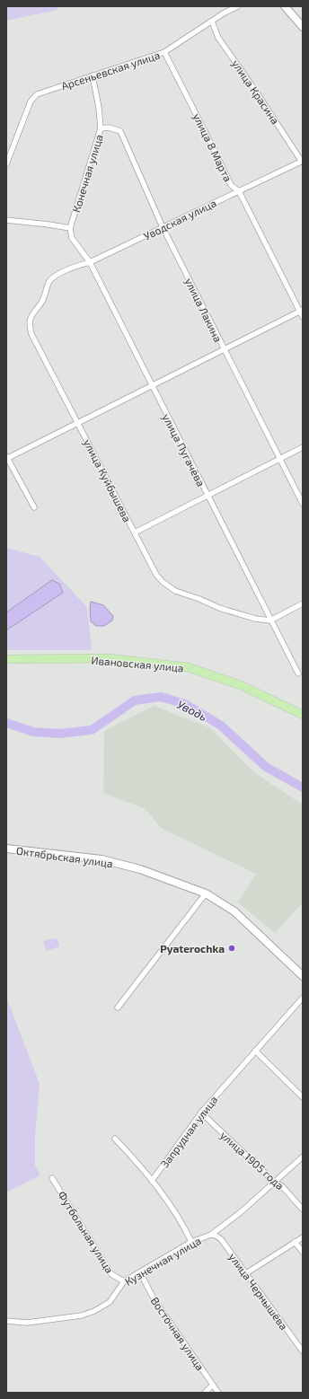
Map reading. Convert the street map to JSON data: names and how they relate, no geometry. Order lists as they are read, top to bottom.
{
  "streets": {
    "main road": ["Ивановская улица"],
    "street": [
      "Арсеньевская улица",
      "улица Красина",
      "улица 8 Марта",
      "Конечная улица",
      "Уводская улица",
      "улица Лакина",
      "улица Пугачёва",
      "улица Куйбышева",
      "Октябрьская улица",
      "Запрудная улица",
      "улица 1905 года",
      "Футбольная улица",
      "Кузнечная улица",
      "улица Чернышёва",
      "Восточная улица"
    ]
  },
  "crossings": [
    ["Арсеньевская улица", "улица Красина"],
    ["Арсеньевская улица", "улица 8 Марта"],
    ["Арсеньевская улица", "Конечная улица"],
    ["улица Красина", "Уводская улица"],
    ["улица 8 Марта", "Уводская улица"],
    ["Конечная улица", "улица Лакина"],
    ["Конечная улица", "улица Пугачёва"],
    ["Уводская улица", "улица Лакина"],
    ["Уводская улица", "улица Пугачёва"],
    ["Уводская улица", "улица Куйбышева"],
    ["улица Пугачёва", "улица Куйбышева"],
    ["Запрудная улица", "улица 1905 года"],
    ["улица 1905 года", "Кузнечная улица"],
    ["Футбольная улица", "Кузнечная улица"],
    ["Кузнечная улица", "улица Чернышёва"],
    ["Кузнечная улица", "Восточная улица"]
  ],
  "water": ["Уводь"],
  "places": ["Pyaterochka"]
}
